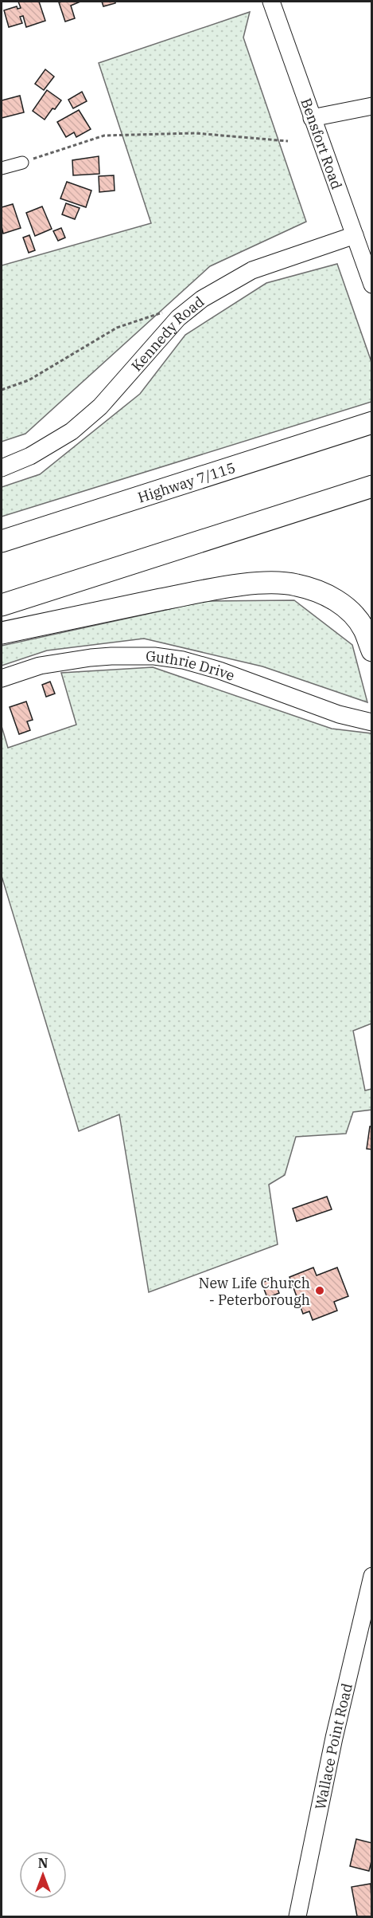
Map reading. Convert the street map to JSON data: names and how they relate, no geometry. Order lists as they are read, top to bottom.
{
  "streets": {
    "highway": ["Highway 7/115"],
    "street": [
      "Bensfort Road",
      "Kennedy Road",
      "Guthrie Drive",
      "Wallace Point Road"
    ]
  },
  "crossings": [
    ["Bensfort Road", "Kennedy Road"]
  ],
  "places": ["New Life Church - Peterborough"],
  "north": "top"
}
